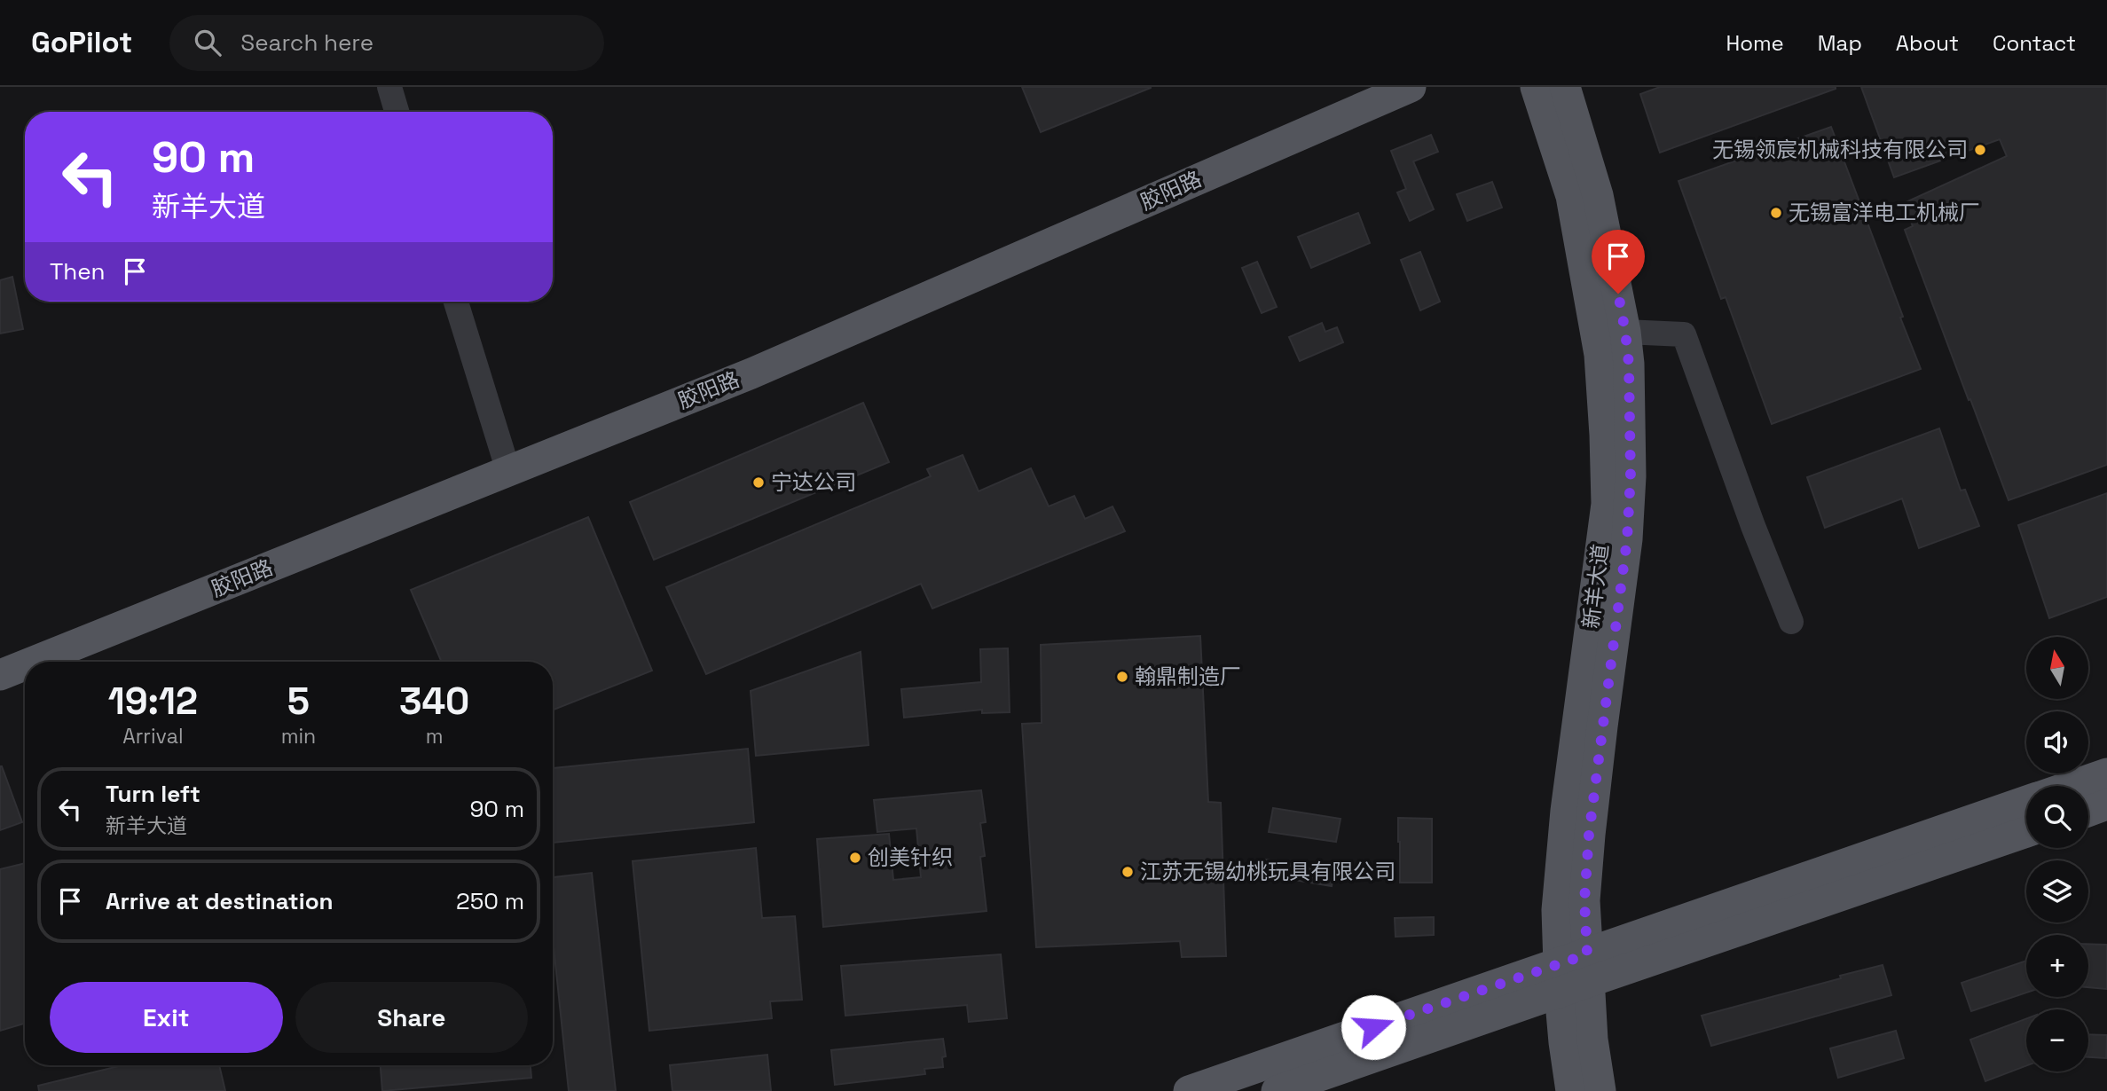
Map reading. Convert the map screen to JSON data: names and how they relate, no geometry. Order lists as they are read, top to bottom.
{
  "streets": {
    "main road": ["胶阳路", "新羊大道"]
  },
  "places": [
    "无锡领宸机械科技有限公司",
    "无锡富洋电工机械厂",
    "宁达公司",
    "翰鼎制造厂",
    "创美针织",
    "江苏无锡幼桃玩具有限公司"
  ],
  "north": "top",
  "page": {
    "header": "GoPilot",
    "search": "Search here",
    "nav": [
      "Home",
      "Map",
      "About",
      "Contact"
    ],
    "turn": ["90 m", "新羊大道"],
    "then": "Then",
    "map_buttons": ["+", "−"],
    "eta": [
      "19:12",
      "Arrival",
      "5",
      "min",
      "340",
      "m"
    ],
    "list": [
      {
        "name": "Turn left",
        "note": "新羊大道",
        "value": "90 m"
      },
      {
        "name": "Arrive at destination",
        "value": "250 m"
      }
    ],
    "buttons": ["Exit", "Share"]
  }
}
